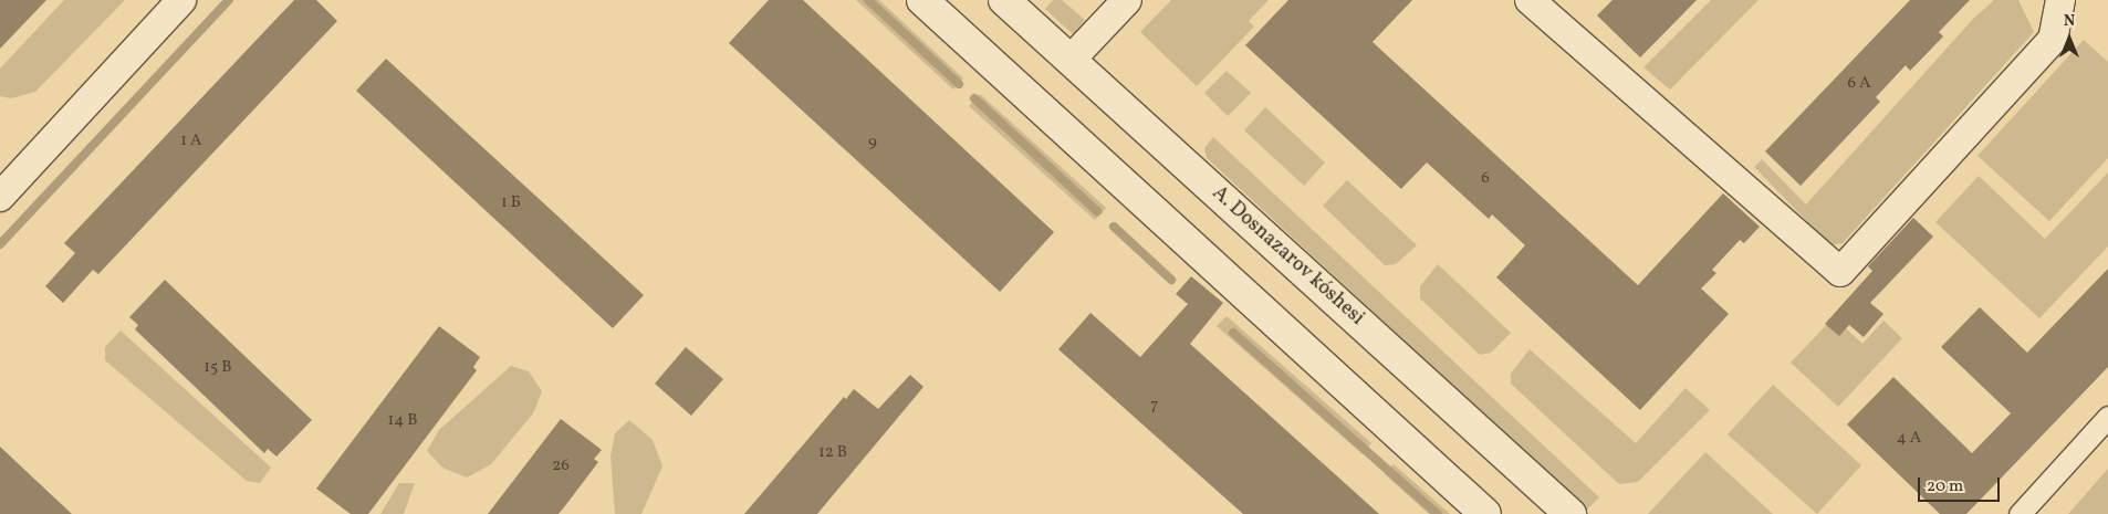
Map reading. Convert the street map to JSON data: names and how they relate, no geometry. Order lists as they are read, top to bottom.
{
  "streets": {
    "main road": ["A. Dosnazarov kóshesi"]
  },
  "house_numbers": [
    "6 А",
    "1 А",
    "9",
    "6",
    "1 Б",
    "15 В",
    "7",
    "14 В",
    "4 А",
    "12 В",
    "26"
  ],
  "scale_bar": "20 m",
  "north": "top"
}
